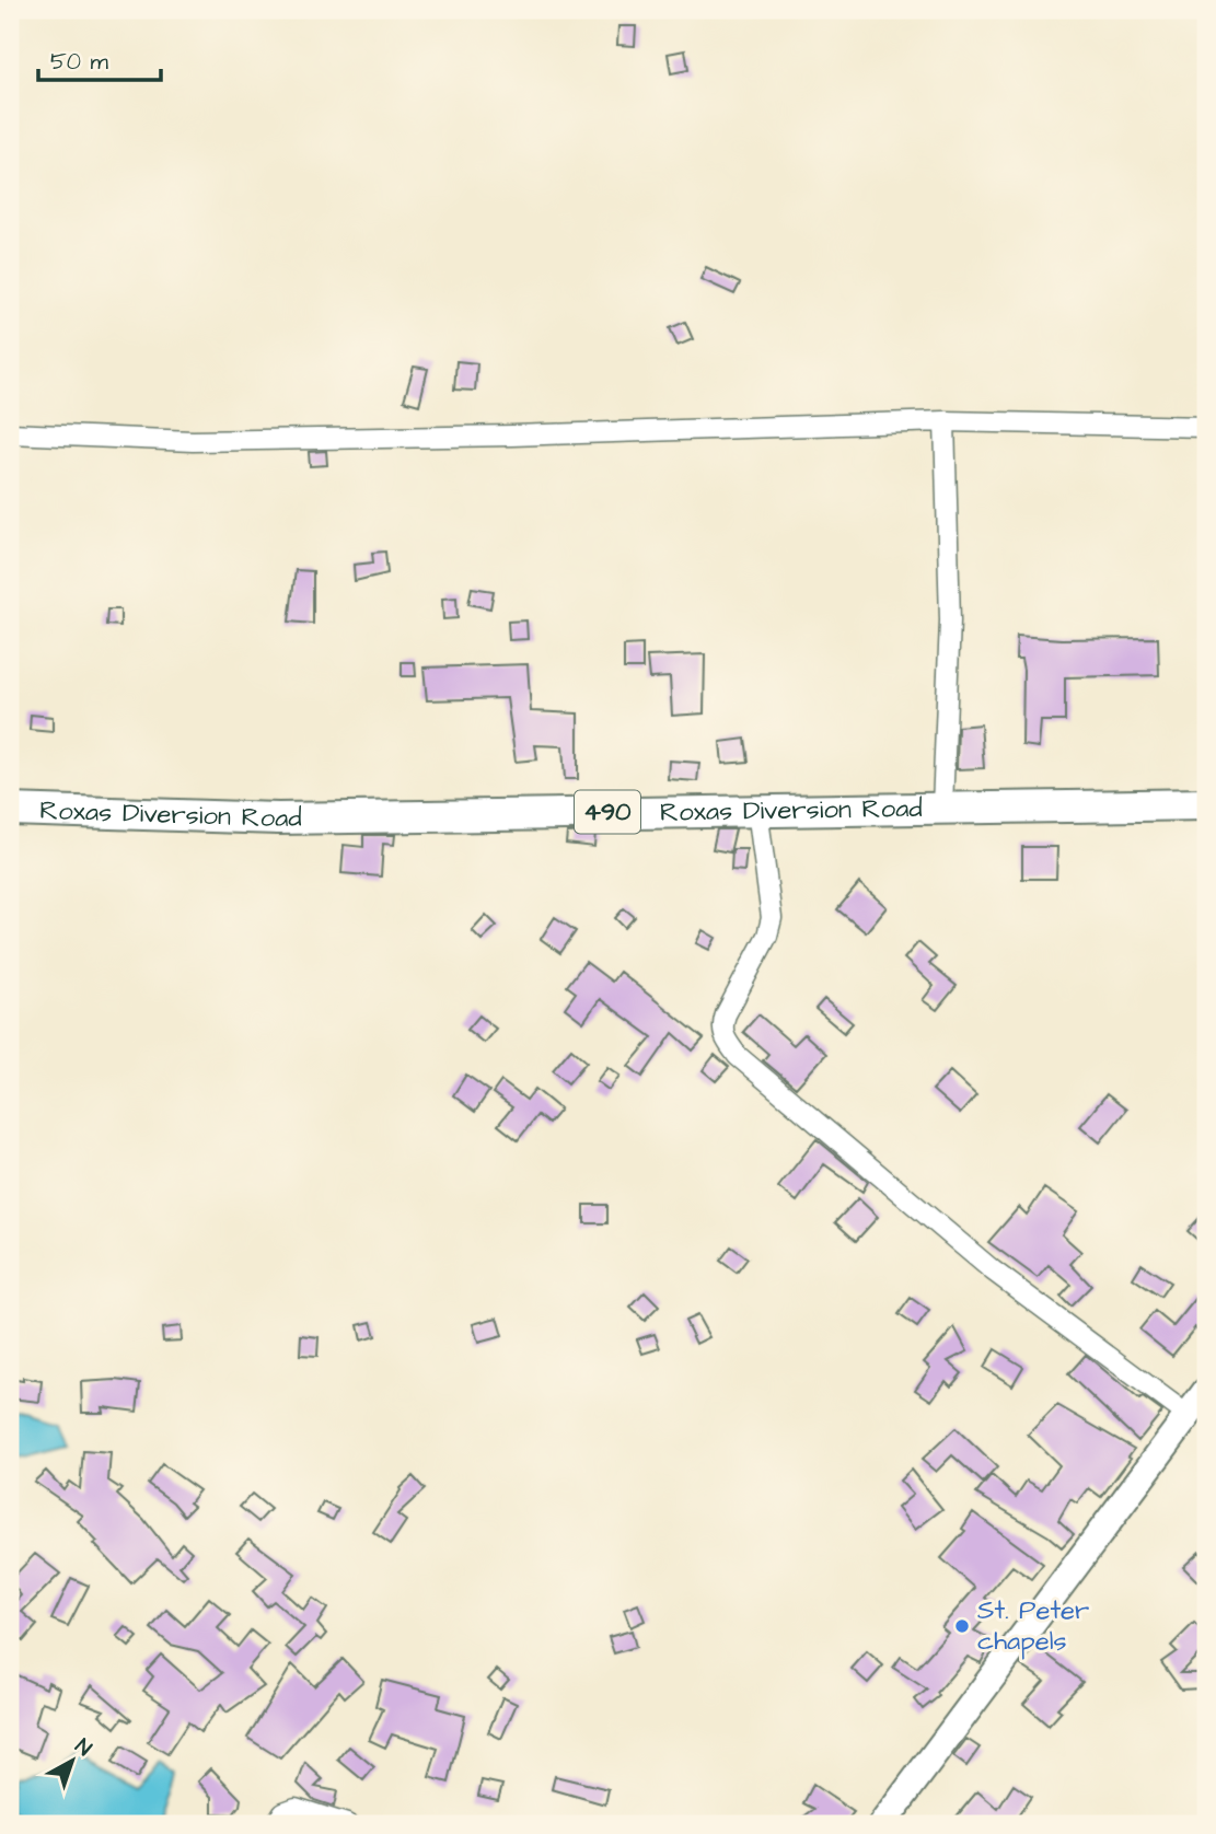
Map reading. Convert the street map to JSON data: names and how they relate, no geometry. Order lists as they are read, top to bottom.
{
  "streets": {
    "main road": ["Roxas Diversion Road", "490"]
  },
  "places": ["St. Peter chapels"],
  "scale_bar": "50 m",
  "north": "top right"
}
